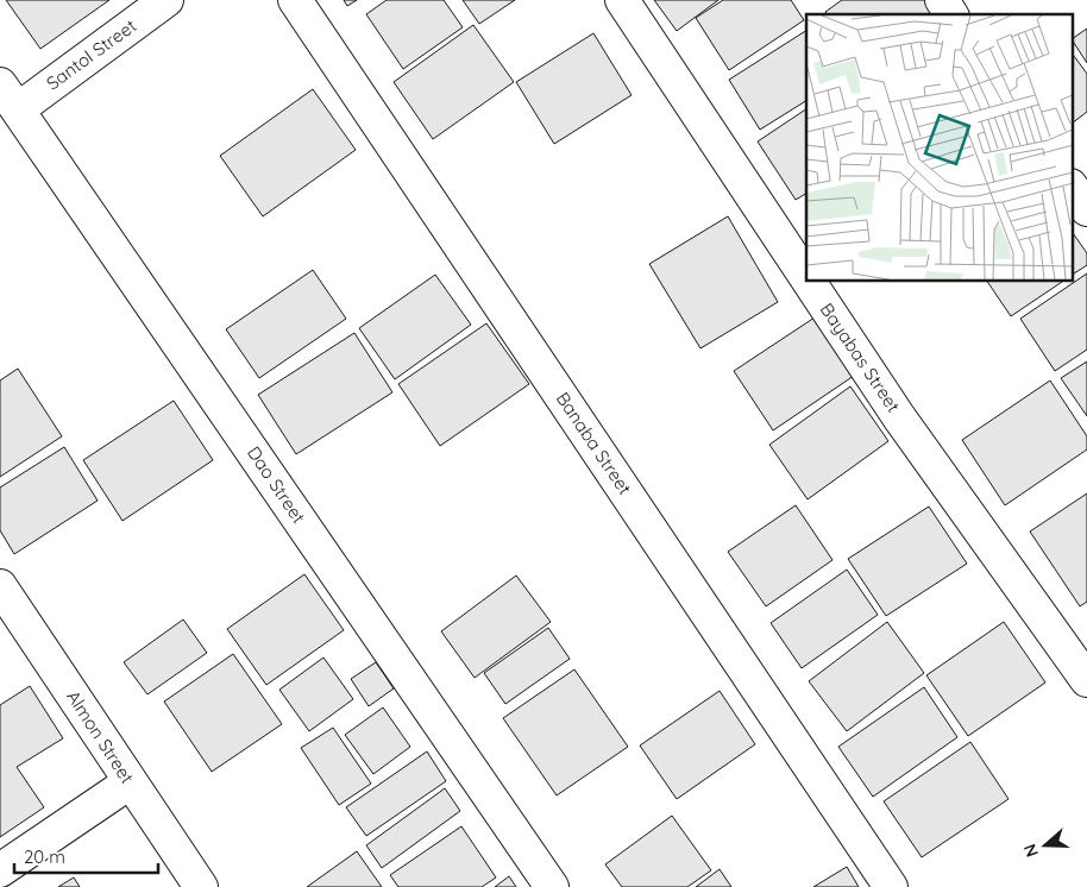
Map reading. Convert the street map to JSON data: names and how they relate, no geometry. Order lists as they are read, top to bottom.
{
  "streets": {
    "street": [
      "Santol Street",
      "Bayabas Street",
      "Banaba Street",
      "Dao Street",
      "Almon Street"
    ]
  },
  "crossings": [
    ["Santol Street", "Dao Street"]
  ],
  "scale_bar": "20 m",
  "north": "left"
}
